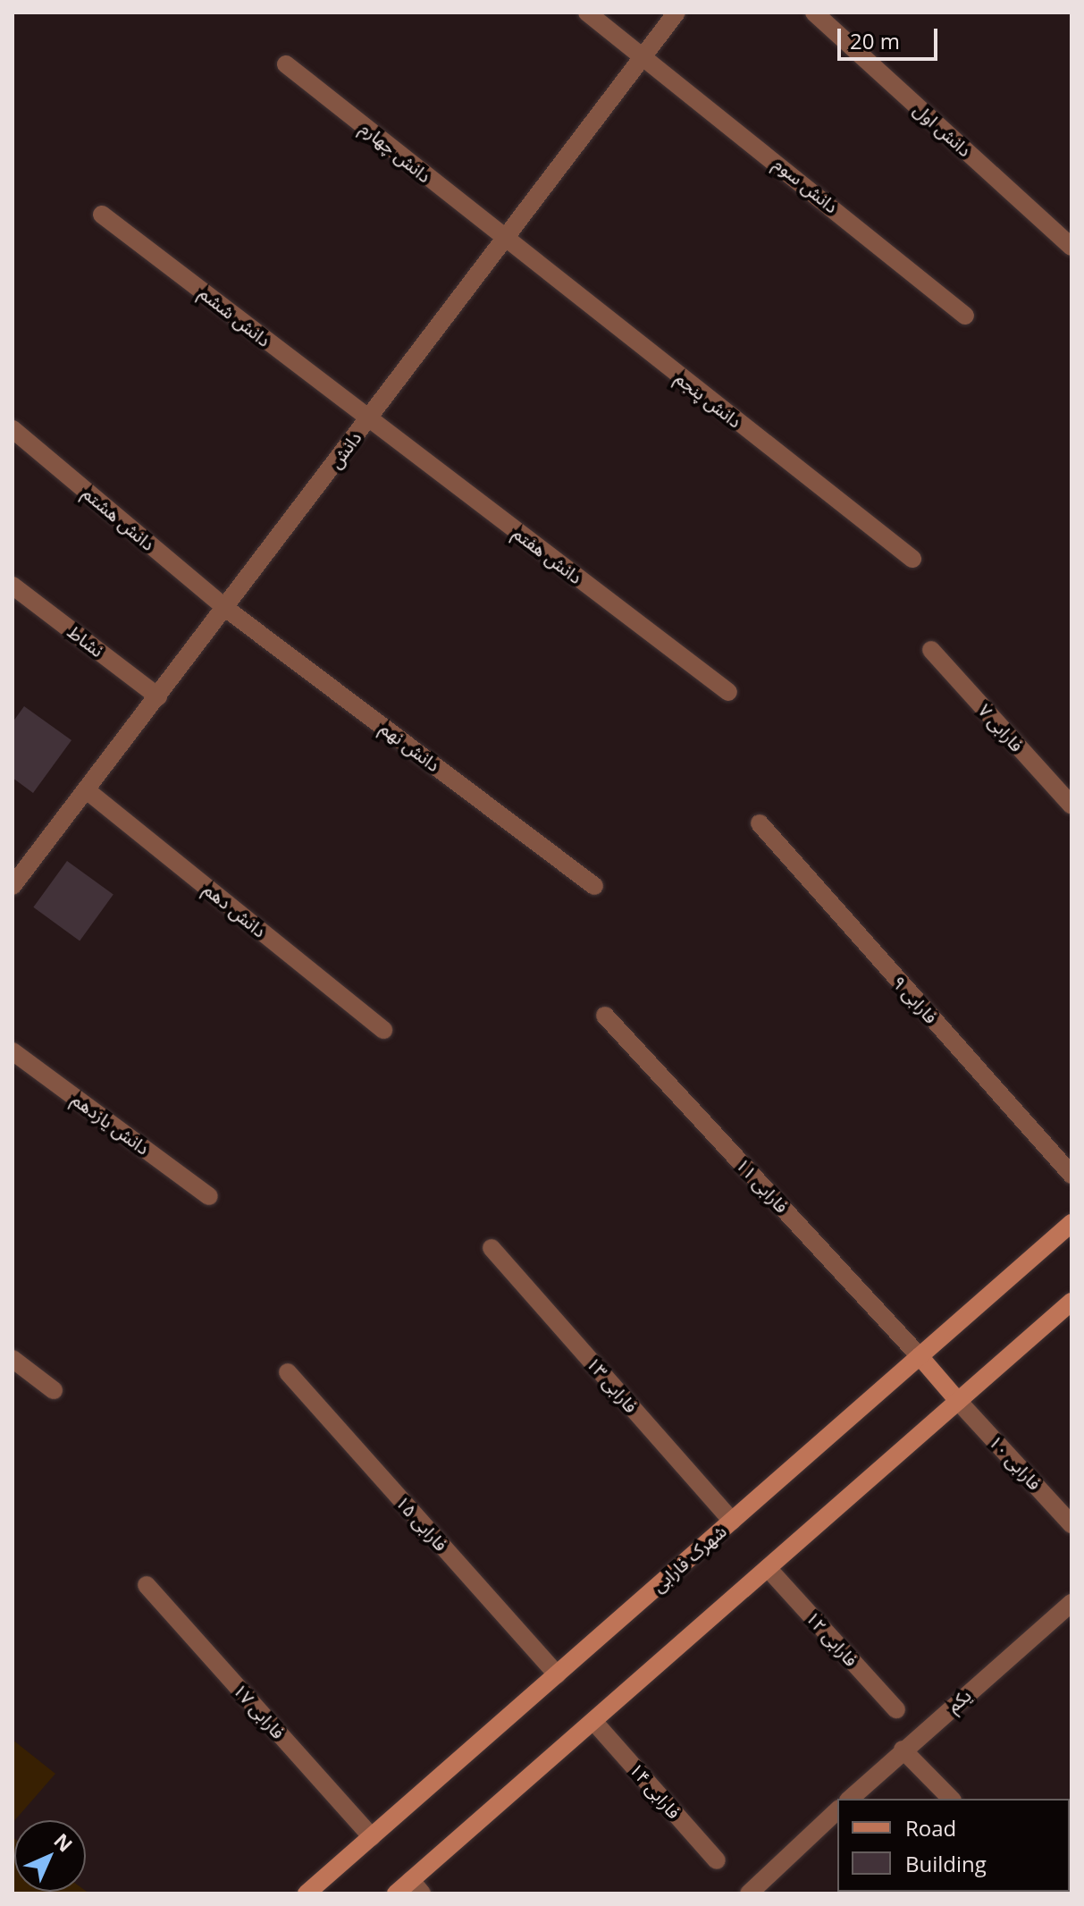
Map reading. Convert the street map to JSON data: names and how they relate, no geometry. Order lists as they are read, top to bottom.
{
  "streets": {
    "main road": ["شهرک فارابی"],
    "street": [
      "دانش اول",
      "دانش چهارم",
      "دانش سوم",
      "دانش ششم",
      "دانش پنجم",
      "دانش",
      "دانش هشتم",
      "دانش هفتم",
      "نشاط",
      "فارابی ۷",
      "دانش نهم",
      "دانش دهم",
      "فارابی ۹",
      "دانش یازدهم",
      "فارابی ۱۱",
      "فارابی ۱۳",
      "فارابی ۱۰",
      "فارابی ۱۵",
      "فارابی ۱۲",
      "یکم",
      "فارابی ۱۷",
      "فارابی ۱۴"
    ]
  },
  "crossings": [
    ["دانش چهارم", "دانش پنجم"],
    ["دانش چهارم", "دانش"],
    ["دانش سوم", "دانش"],
    ["دانش ششم", "دانش"],
    ["دانش ششم", "دانش هفتم"],
    ["دانش پنجم", "دانش"],
    ["دانش", "دانش هشتم"],
    ["دانش", "دانش هفتم"],
    ["دانش", "نشاط"],
    ["دانش", "دانش نهم"],
    ["دانش", "دانش دهم"],
    ["دانش هشتم", "دانش نهم"],
    ["فارابی ۱۱", "شهرک فارابی"],
    ["فارابی ۱۳", "شهرک فارابی"],
    ["فارابی ۱۵", "شهرک فارابی"],
    ["شهرک فارابی", "فارابی ۱۷"]
  ],
  "legend": ["Road", "Building"],
  "scale_bar": "20 m",
  "north": "top right"
}
